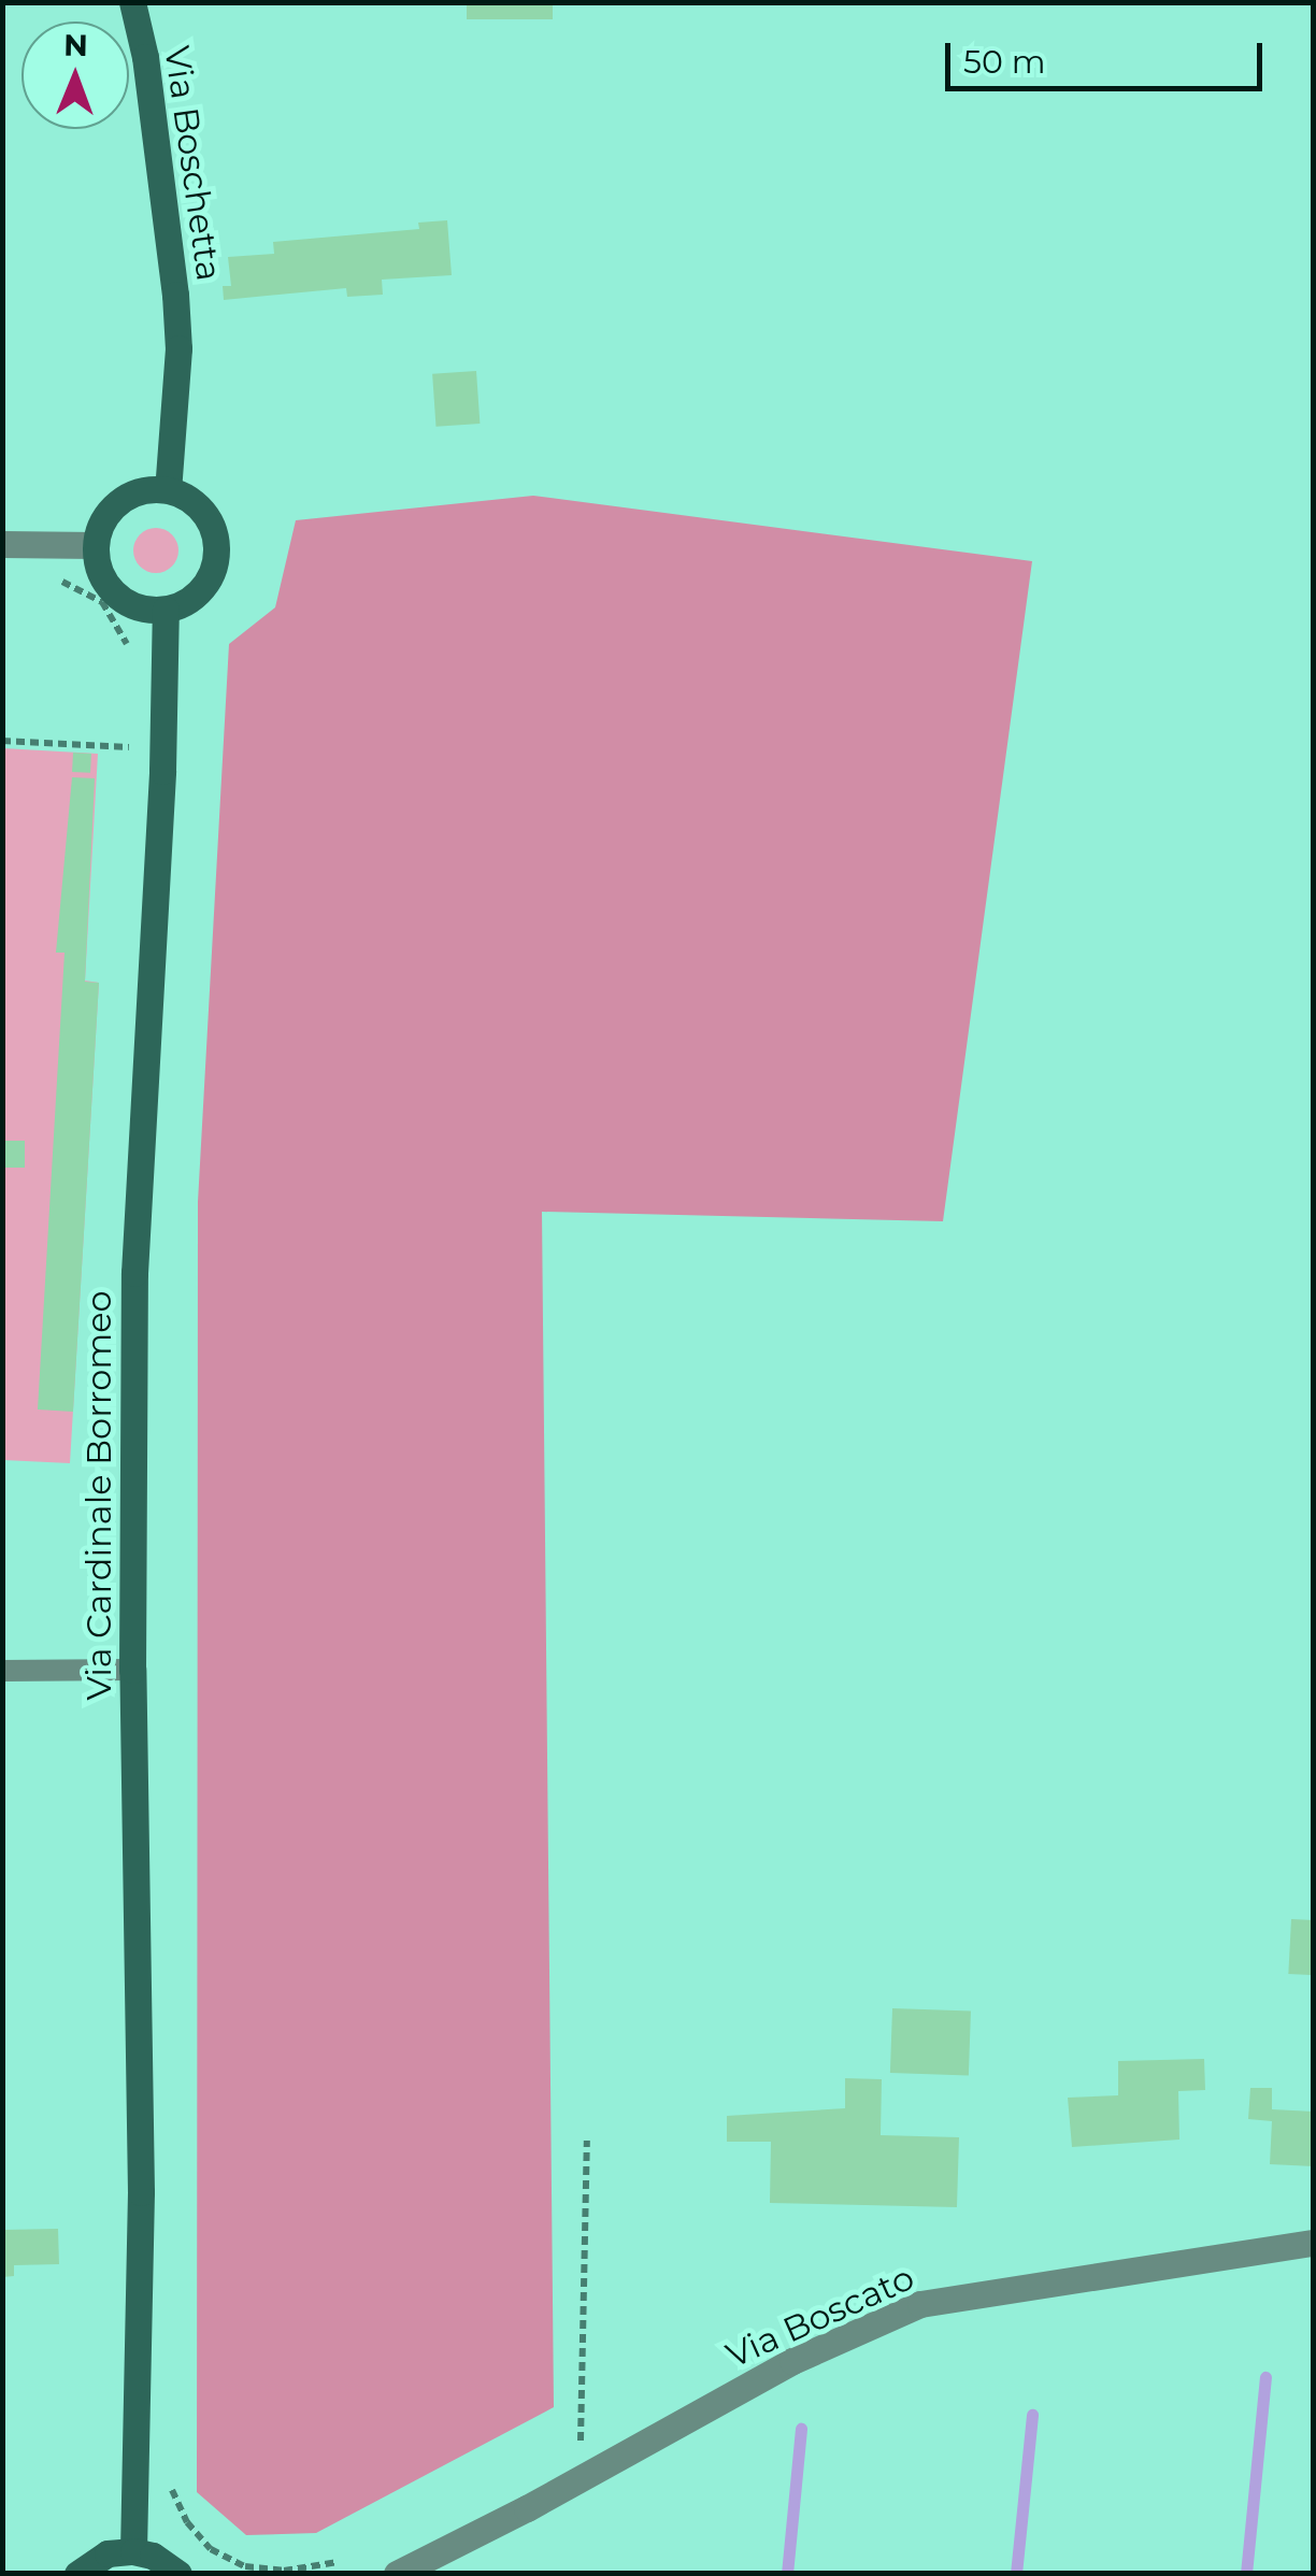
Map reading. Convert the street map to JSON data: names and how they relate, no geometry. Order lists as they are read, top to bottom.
{
  "streets": {
    "street": ["Via Boschetta", "Via Cardinale Borromeo", "Via Boscato"]
  },
  "crossings": [
    ["Via Boschetta", "Via Cardinale Borromeo"]
  ],
  "scale_bar": "50 m",
  "north": "top"
}
